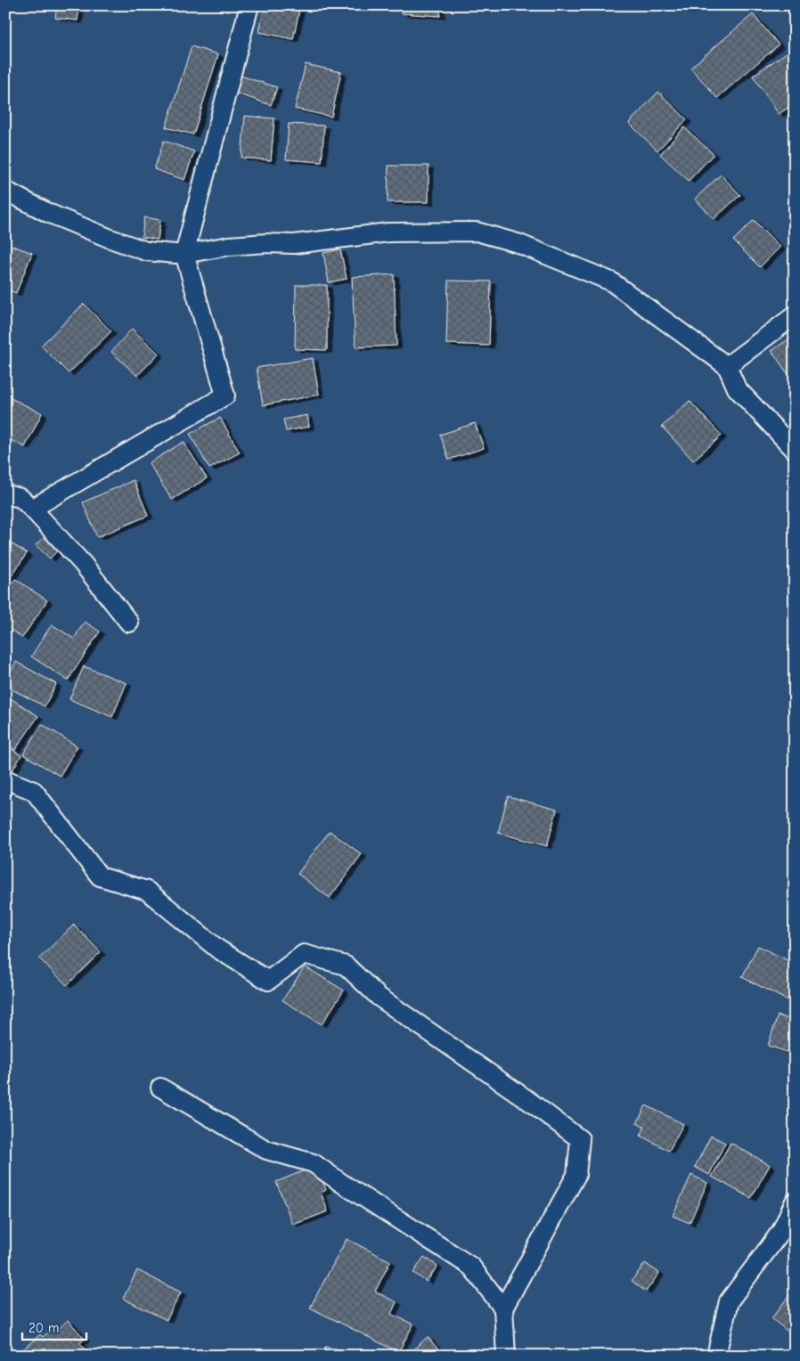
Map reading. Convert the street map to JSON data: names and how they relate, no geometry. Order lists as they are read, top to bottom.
{
  "scale_bar": "20 m"
}
